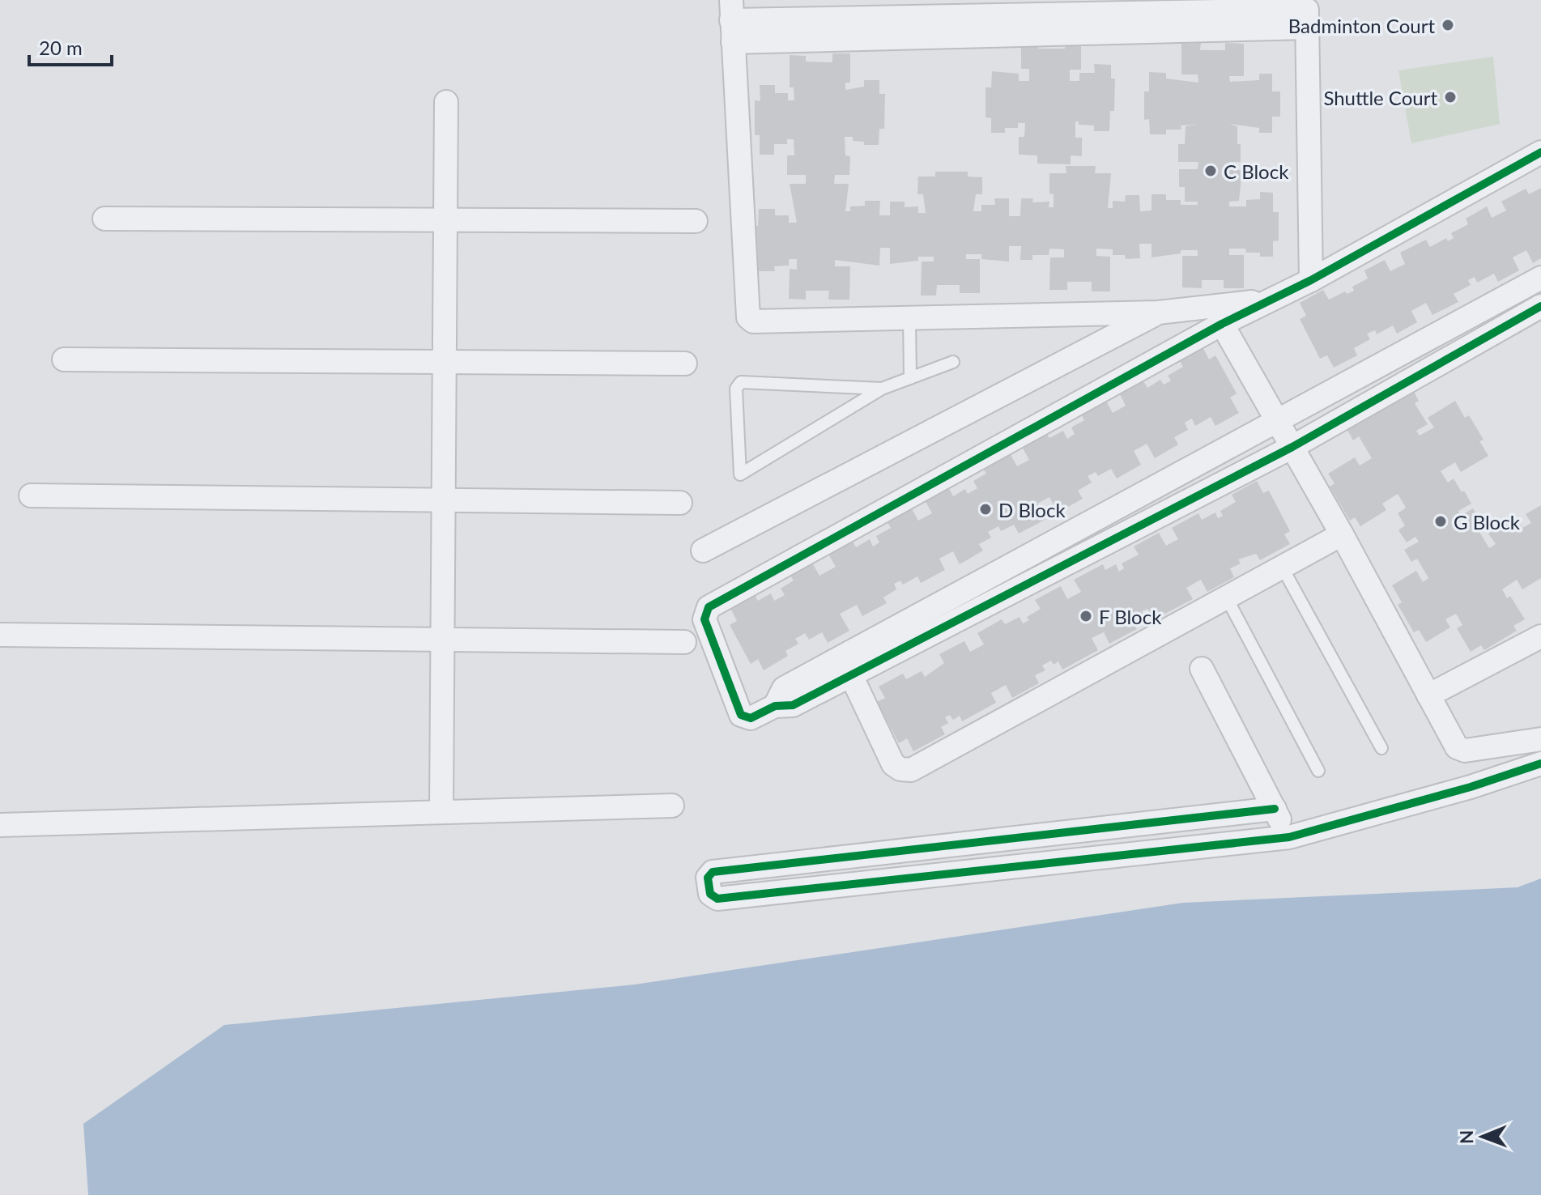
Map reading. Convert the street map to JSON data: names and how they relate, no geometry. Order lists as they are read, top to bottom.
{
  "places": [
    "Badminton Court",
    "Shuttle Court",
    "C Block",
    "D Block",
    "G Block",
    "F Block"
  ],
  "scale_bar": "20 m",
  "north": "left"
}
